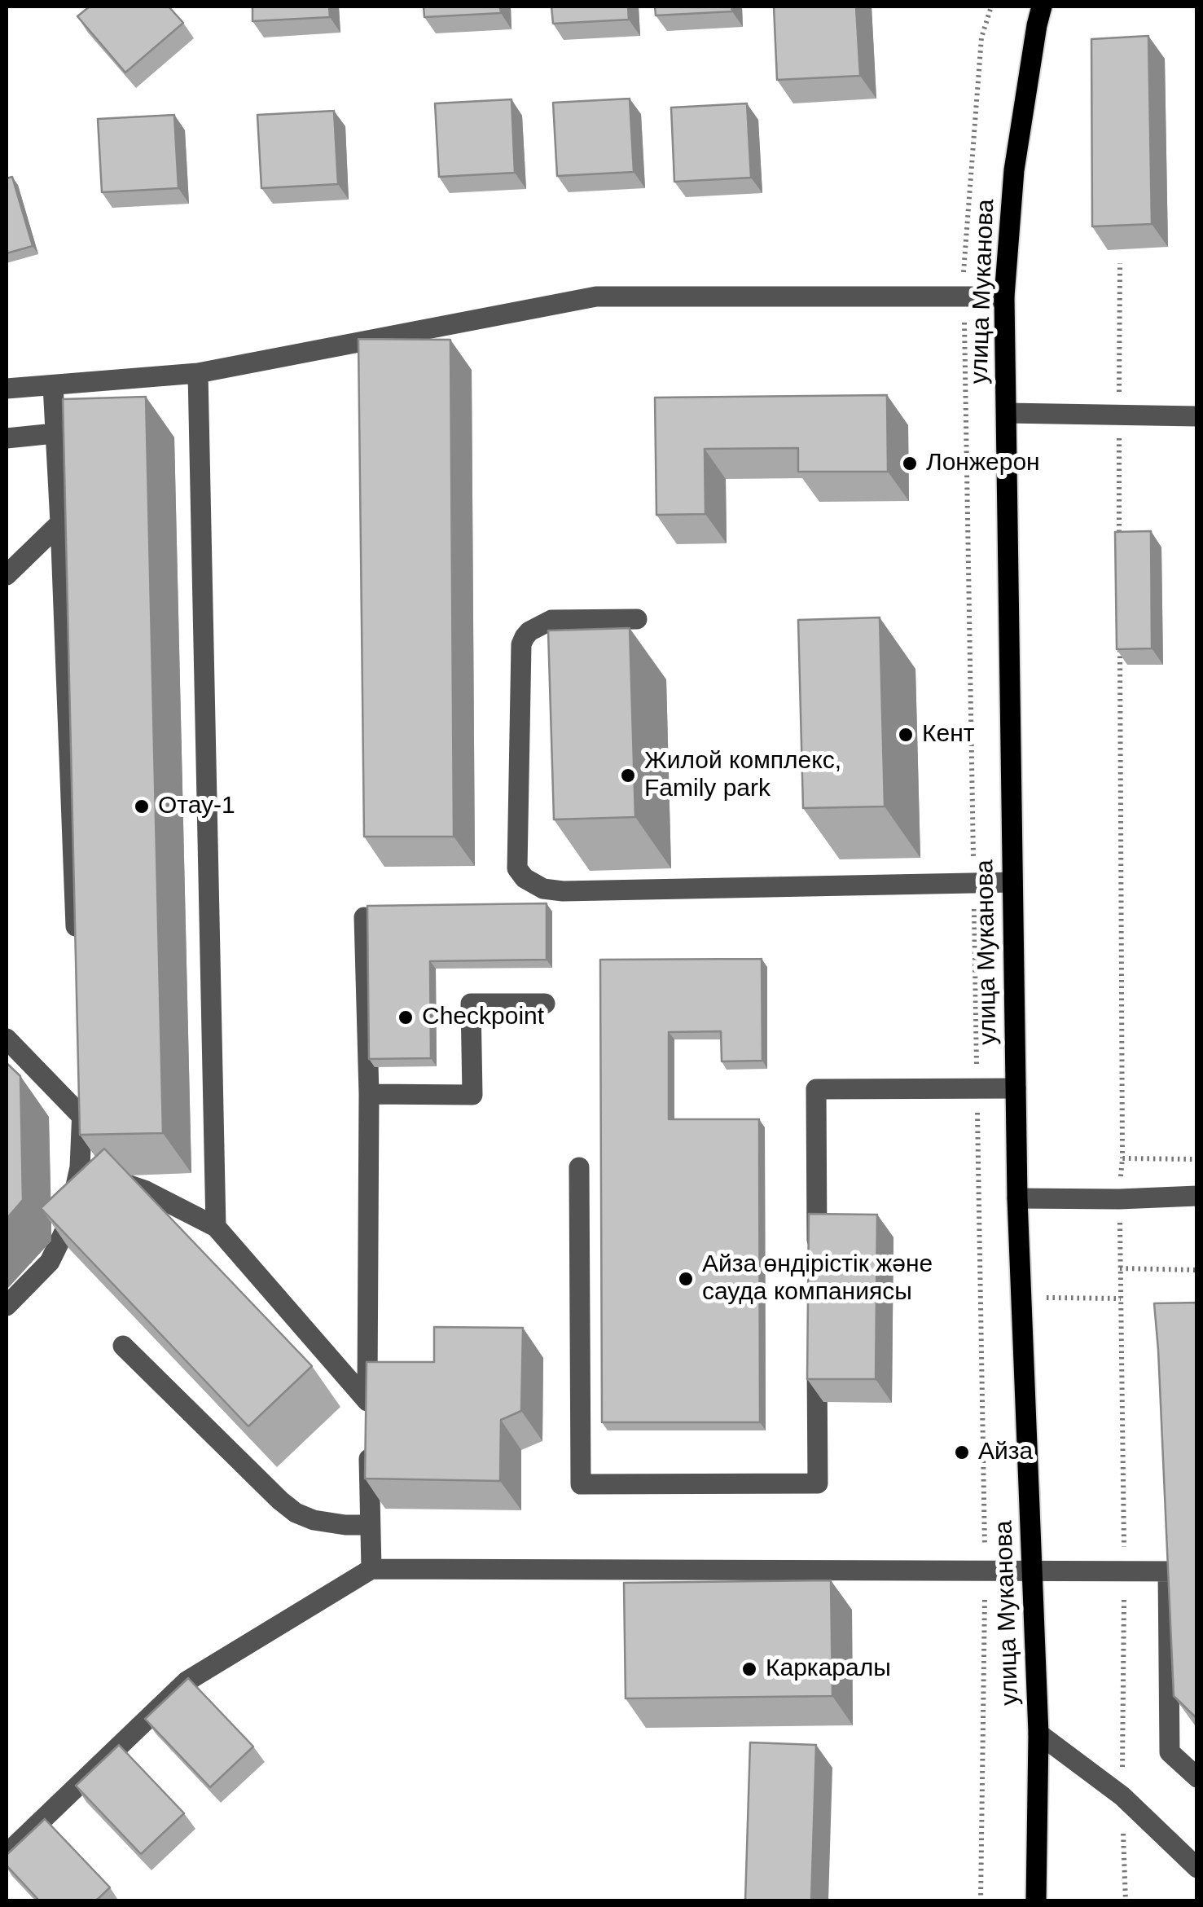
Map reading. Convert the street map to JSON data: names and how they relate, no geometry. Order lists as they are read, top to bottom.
{
  "streets": {
    "main road": ["улица Муканова"]
  },
  "places": [
    "Лонжерон",
    "Кент",
    "Жилой комплекс, Family park",
    "Отау-1",
    "Checkpoint",
    "Айза өндірістік және сауда компаниясы",
    "Айза",
    "Каркаралы"
  ]
}
